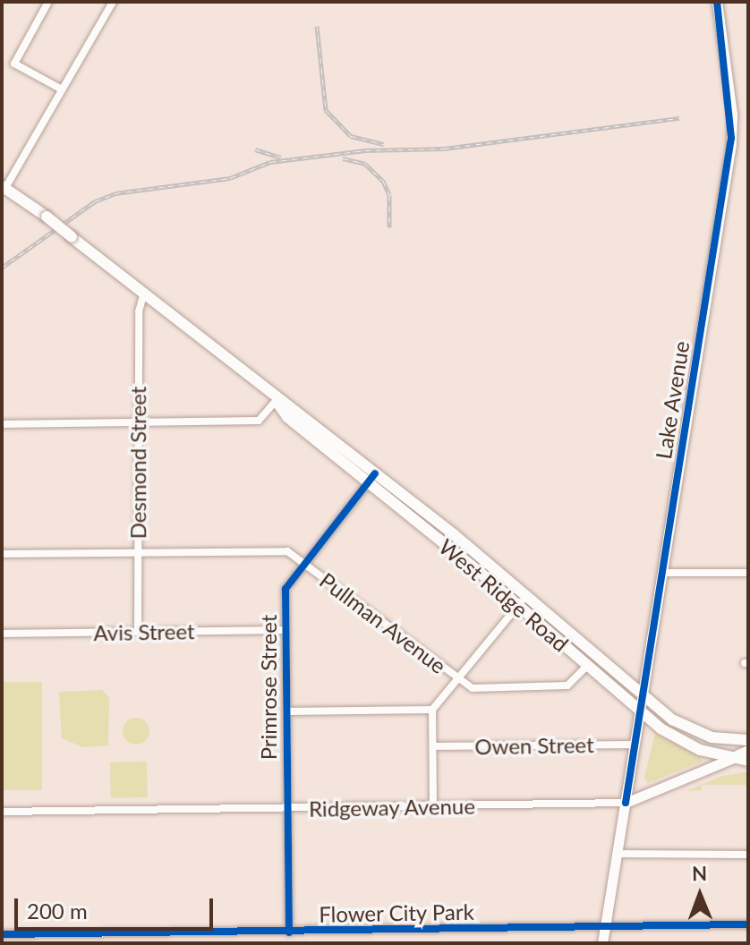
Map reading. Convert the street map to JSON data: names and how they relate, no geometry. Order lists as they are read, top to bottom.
{
  "streets": {
    "highway": ["West Ridge Road"],
    "main road": ["Lake Avenue", "Ridgeway Avenue"],
    "street": [
      "Desmond Street",
      "Pullman Avenue",
      "Avis Street",
      "Primrose Street",
      "Owen Street",
      "Flower City Park"
    ]
  },
  "crossings": [
    ["Lake Avenue", "West Ridge Road"],
    ["Lake Avenue", "Owen Street"],
    ["Lake Avenue", "Ridgeway Avenue"],
    ["Lake Avenue", "Flower City Park"],
    ["Desmond Street", "West Ridge Road"],
    ["Desmond Street", "Pullman Avenue"],
    ["Desmond Street", "Avis Street"],
    ["West Ridge Road", "Pullman Avenue"],
    ["West Ridge Road", "Primrose Street"],
    ["West Ridge Road", "Ridgeway Avenue"],
    ["Pullman Avenue", "Primrose Street"],
    ["Avis Street", "Primrose Street"],
    ["Primrose Street", "Ridgeway Avenue"],
    ["Primrose Street", "Flower City Park"]
  ],
  "scale_bar": "200 m",
  "north": "top"
}
